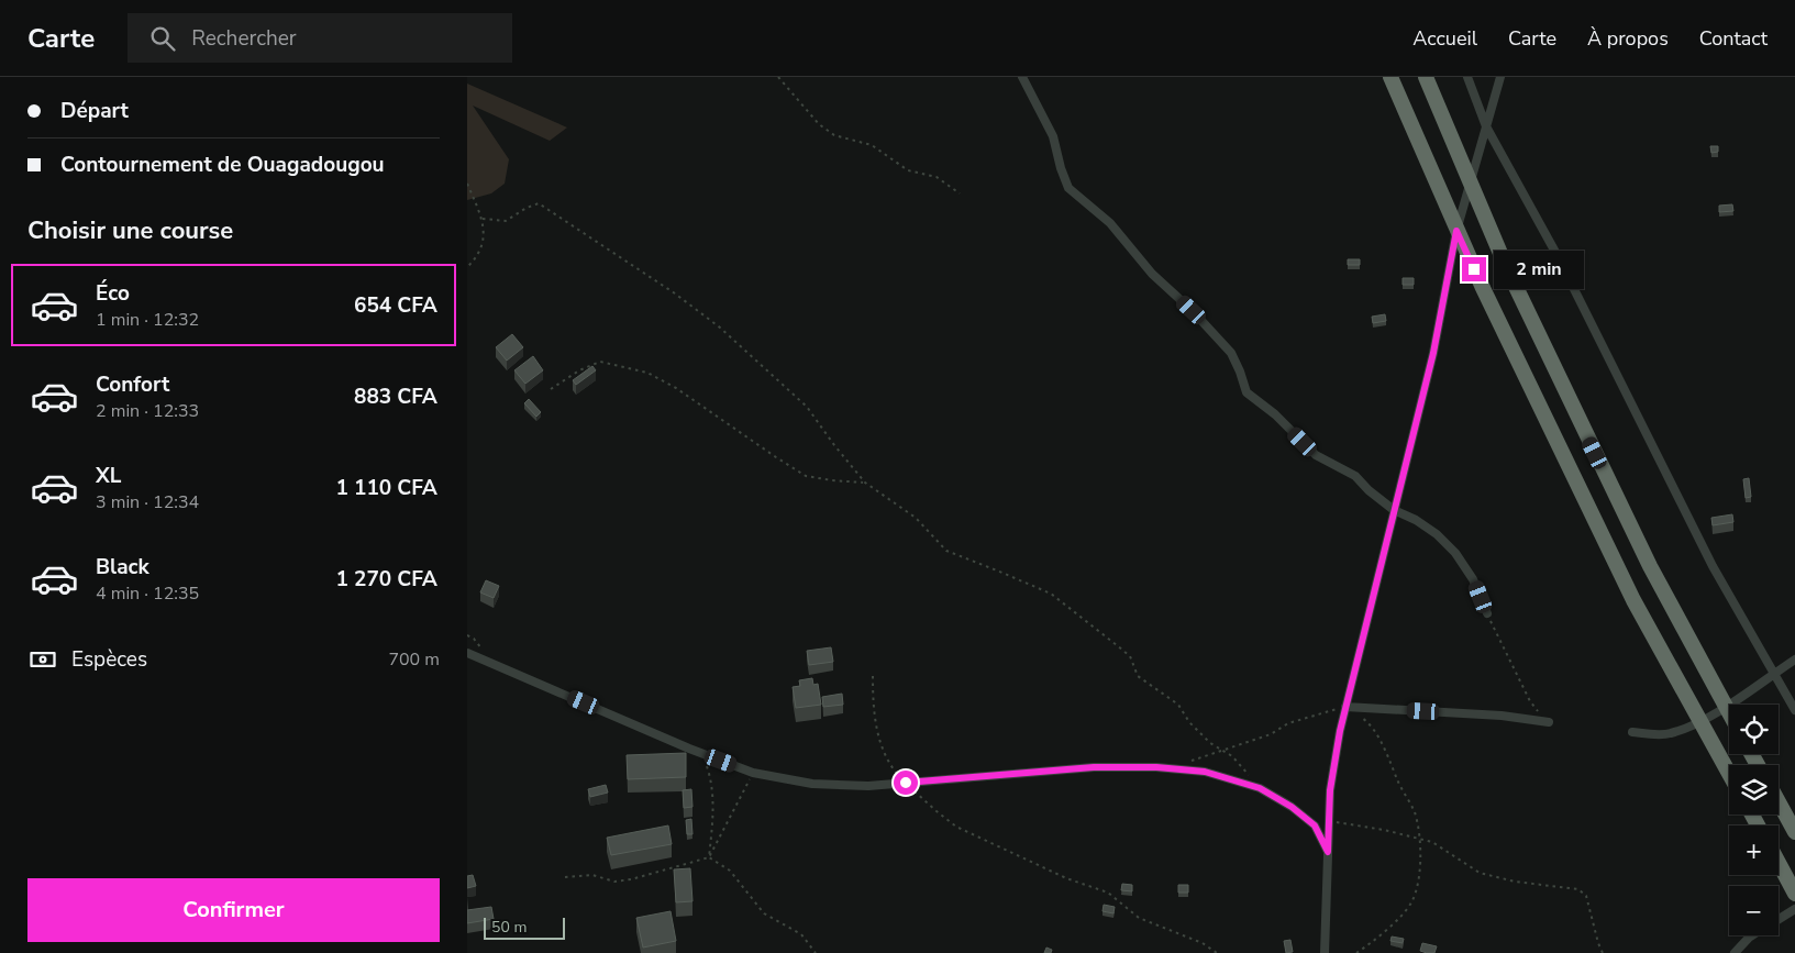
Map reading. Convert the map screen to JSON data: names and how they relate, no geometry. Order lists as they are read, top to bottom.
{
  "scale_bar": "50 m",
  "page": {
    "header": "Carte",
    "search": "Rechercher",
    "nav": [
      "Accueil",
      "Carte",
      "À propos",
      "Contact"
    ],
    "banner": ["Départ", "Contournement de Ouagadougou"],
    "heading": "Choisir une course",
    "bubble": "2 min",
    "list": [
      {
        "name": "Éco",
        "note": "1 min · 12:32",
        "value": "654 CFA"
      },
      {
        "name": "Confort",
        "note": "2 min · 12:33",
        "value": "883 CFA"
      },
      {
        "name": "XL",
        "note": "3 min · 12:34",
        "value": "1 110 CFA"
      },
      {
        "name": "Black",
        "note": "4 min · 12:35",
        "value": "1 270 CFA"
      }
    ],
    "pay": ["Espèces", "700 m"],
    "map_buttons": ["+", "−"],
    "buttons": "Confirmer",
    "scale": "50 m"
  }
}
